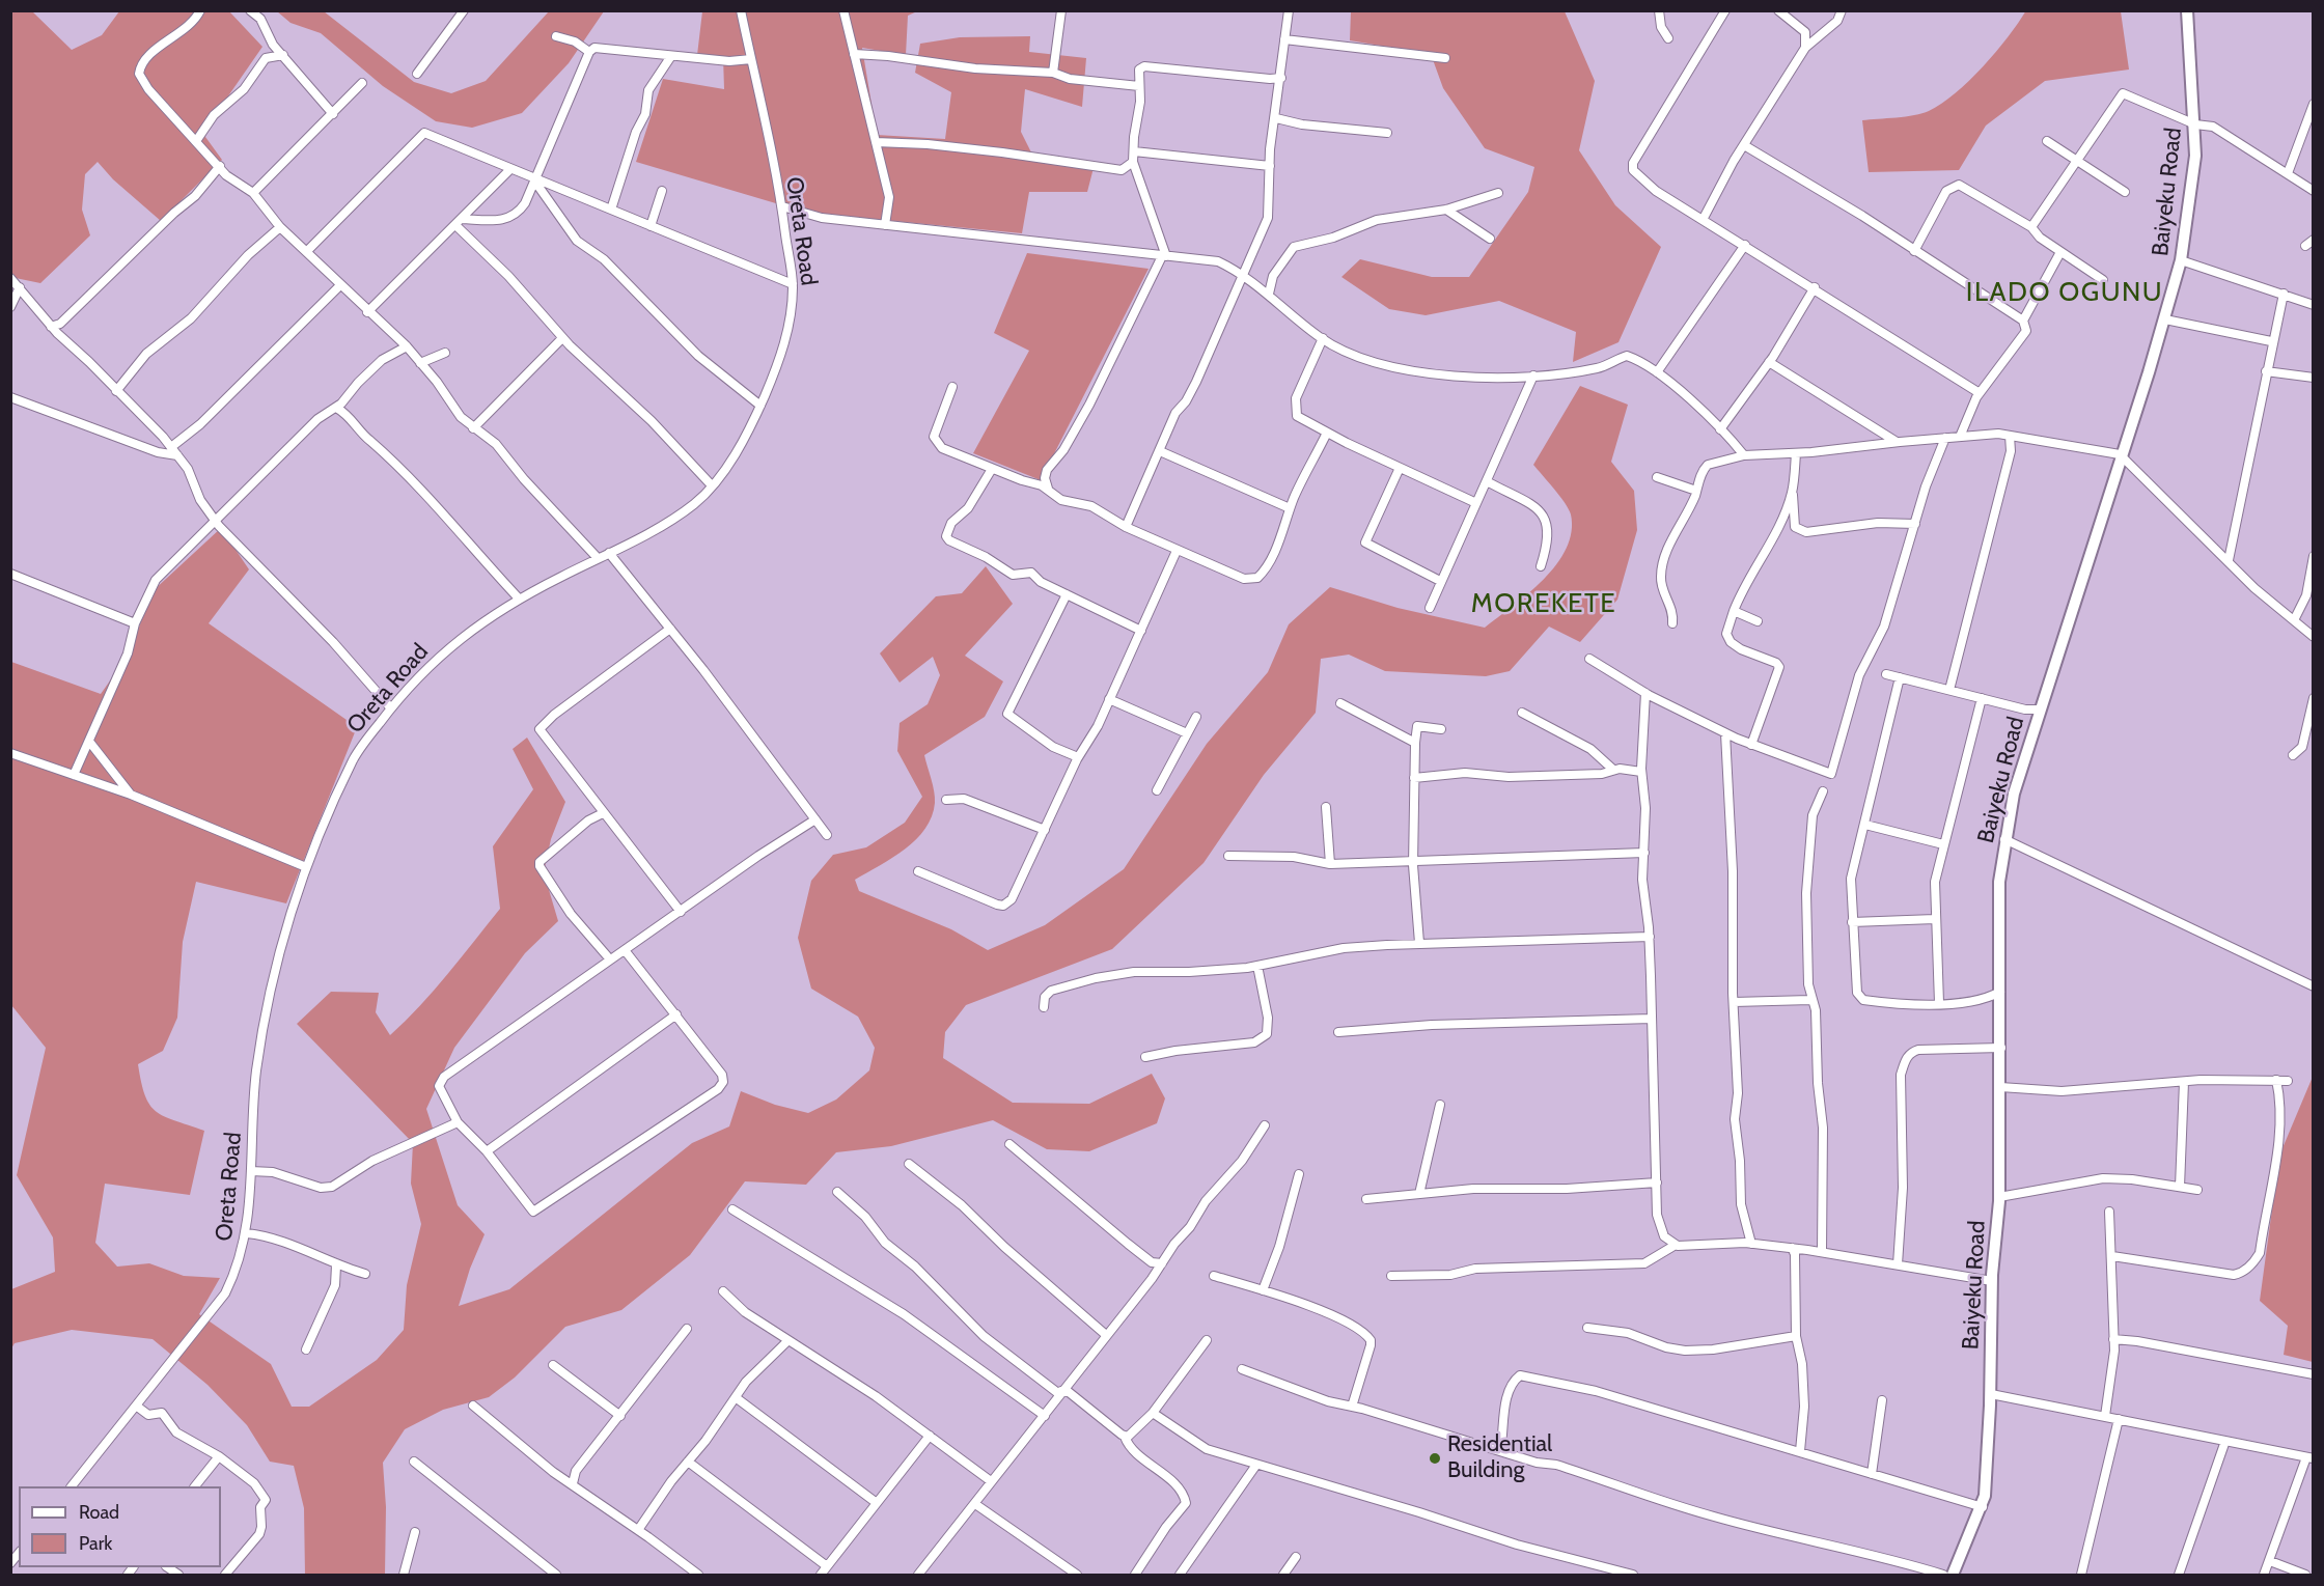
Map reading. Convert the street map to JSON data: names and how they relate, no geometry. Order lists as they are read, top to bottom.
{
  "streets": {
    "main road": ["Baiyeku Road"],
    "street": ["Oreta Road"]
  },
  "districts": ["ILADO OGUNU", "MOREKETE"],
  "places": ["Residential Building"],
  "legend": ["Road", "Park"]
}
